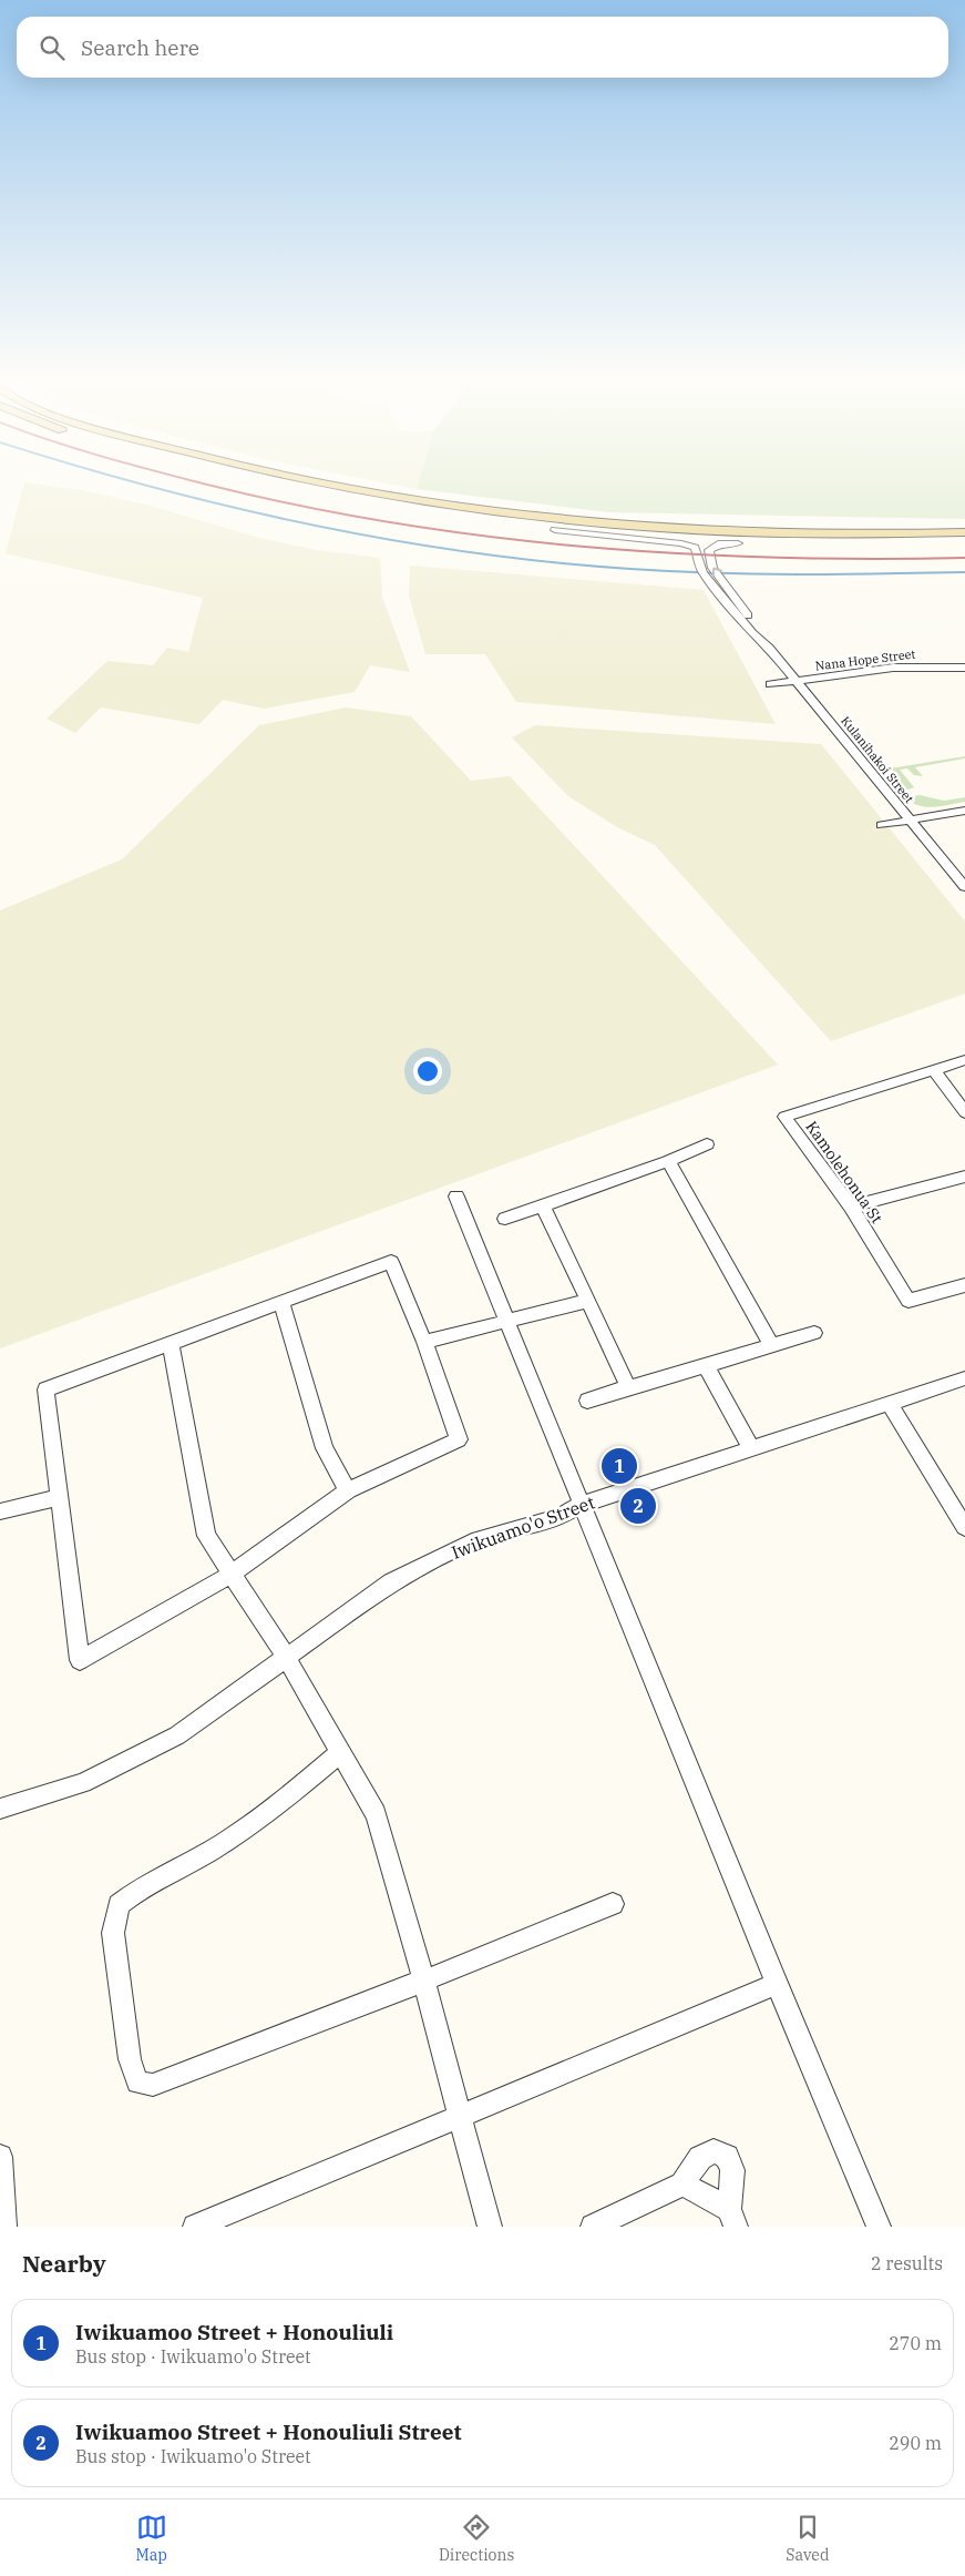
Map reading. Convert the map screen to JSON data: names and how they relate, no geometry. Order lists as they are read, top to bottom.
{
  "streets": {
    "street": [
      "Nana Hope Street",
      "Kulanihakoi Street",
      "Kamolehonua St",
      "Iwikuamo'o Street"
    ]
  },
  "crossings": [
    ["Nana Hope Street", "Kulanihakoi Street"]
  ],
  "page": {
    "search": "Search here",
    "pins": ["1", "2"],
    "heading": ["Nearby", "2 results"],
    "list": [
      {
        "mark": "1",
        "name": "Iwikuamoo Street + Honouliuli",
        "note": "Bus stop · Iwikuamo'o Street",
        "value": "270 m"
      },
      {
        "mark": "2",
        "name": "Iwikuamoo Street + Honouliuli Street",
        "note": "Bus stop · Iwikuamo'o Street",
        "value": "290 m"
      }
    ],
    "nav": ["Map", "Directions", "Saved"]
  }
}
